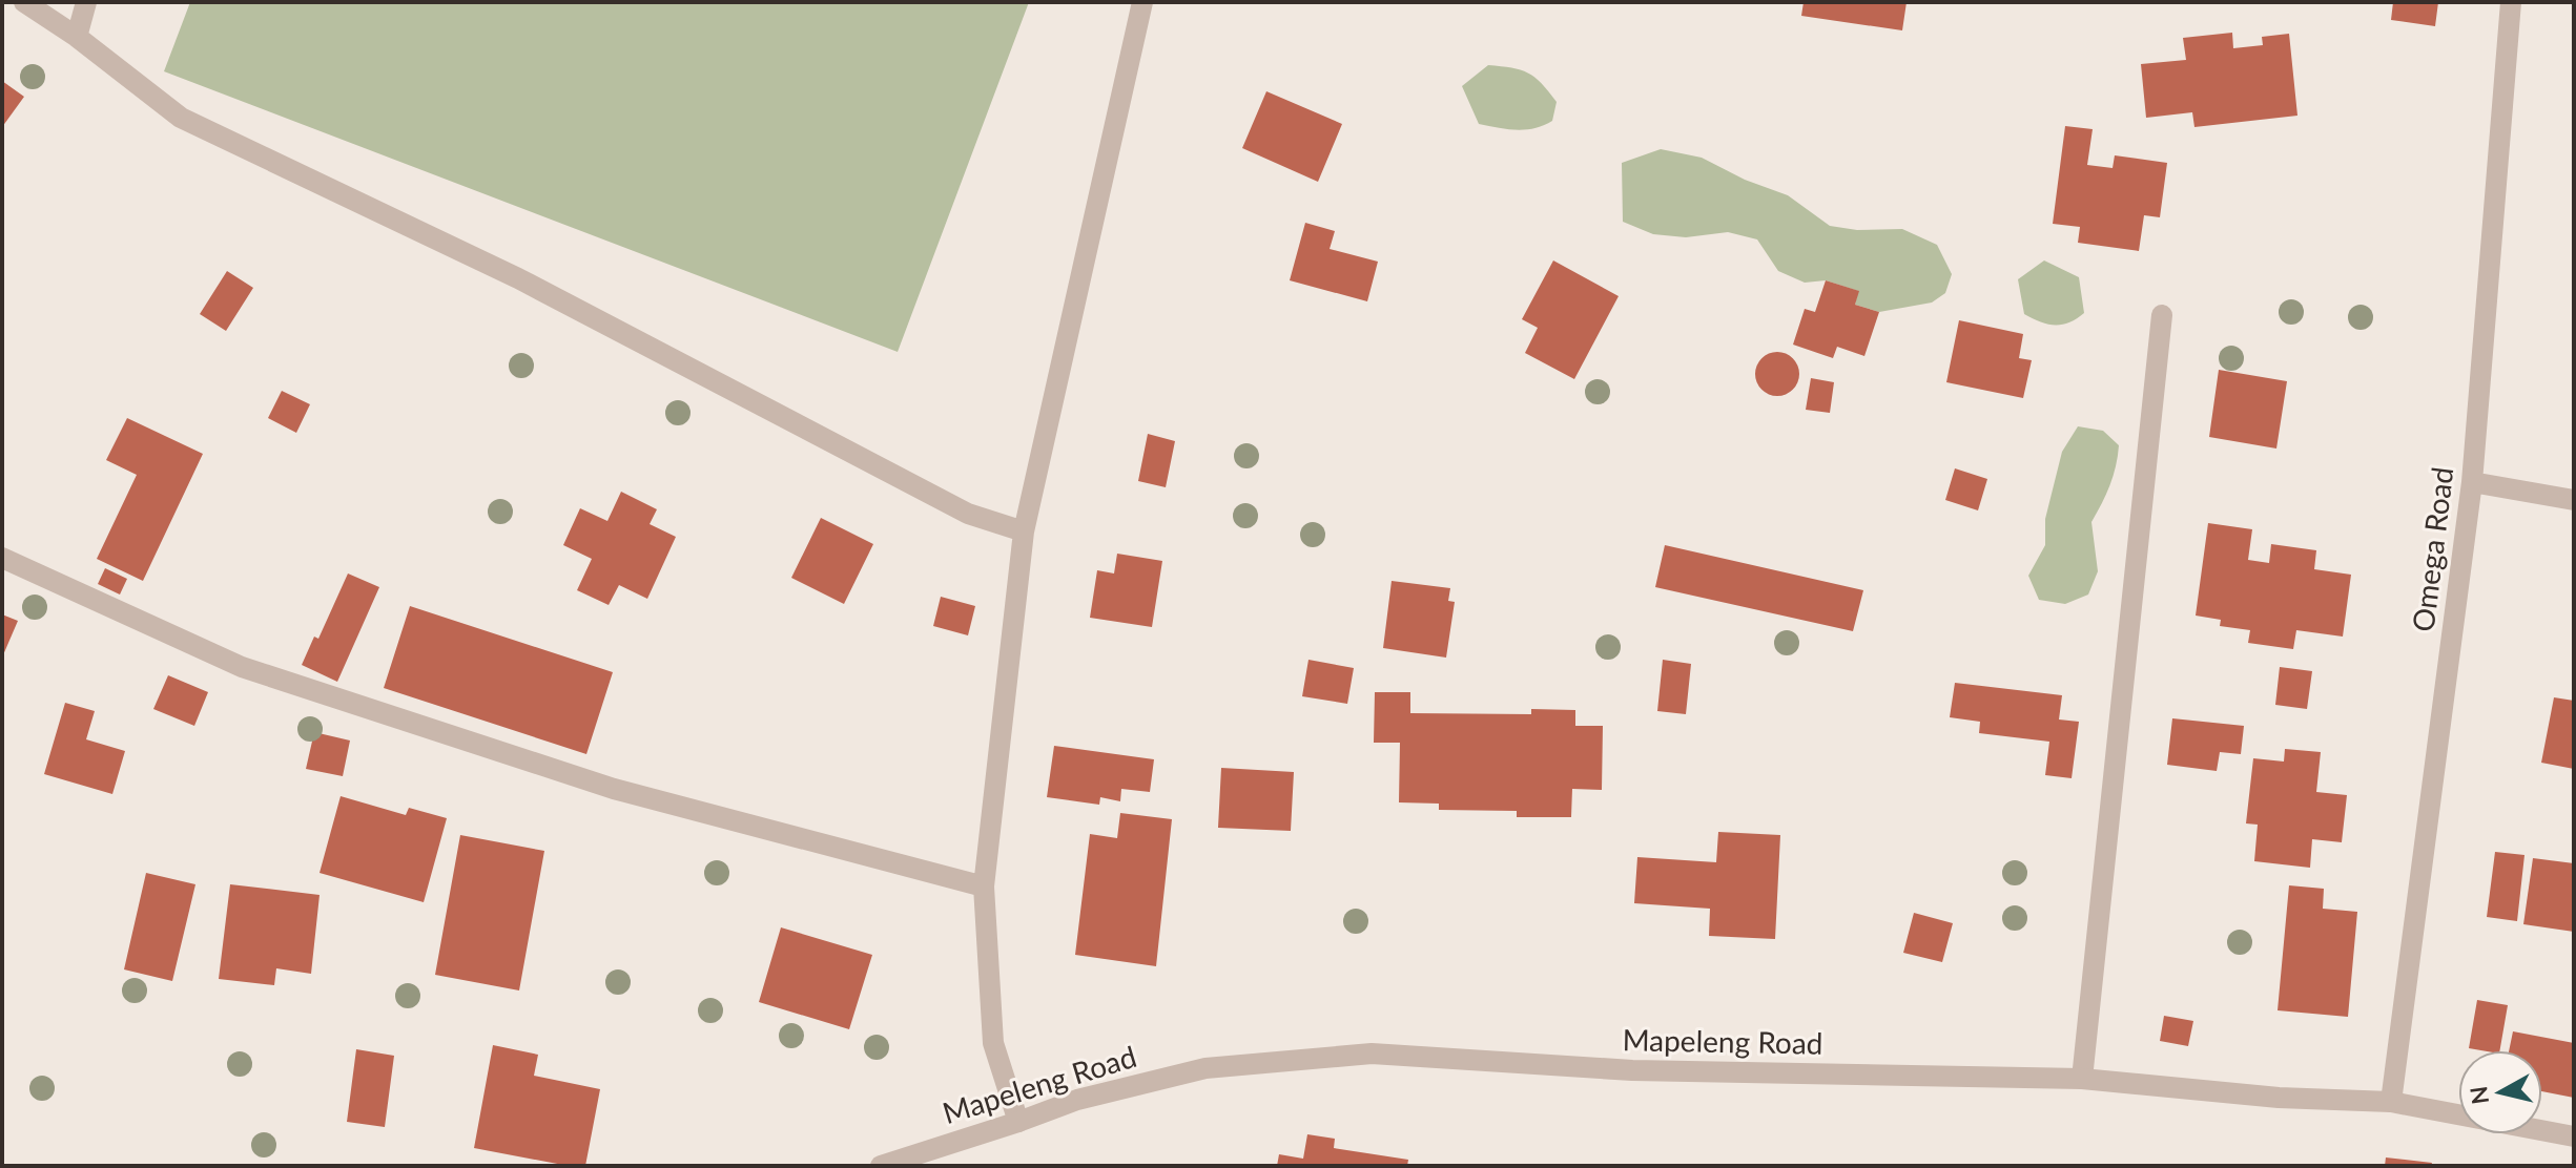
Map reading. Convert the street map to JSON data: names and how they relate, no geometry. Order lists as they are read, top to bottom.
{
  "streets": {
    "street": ["Omega Road", "Mapeleng Road"]
  },
  "crossings": [
    ["Omega Road", "Mapeleng Road"]
  ],
  "north": "left"
}
